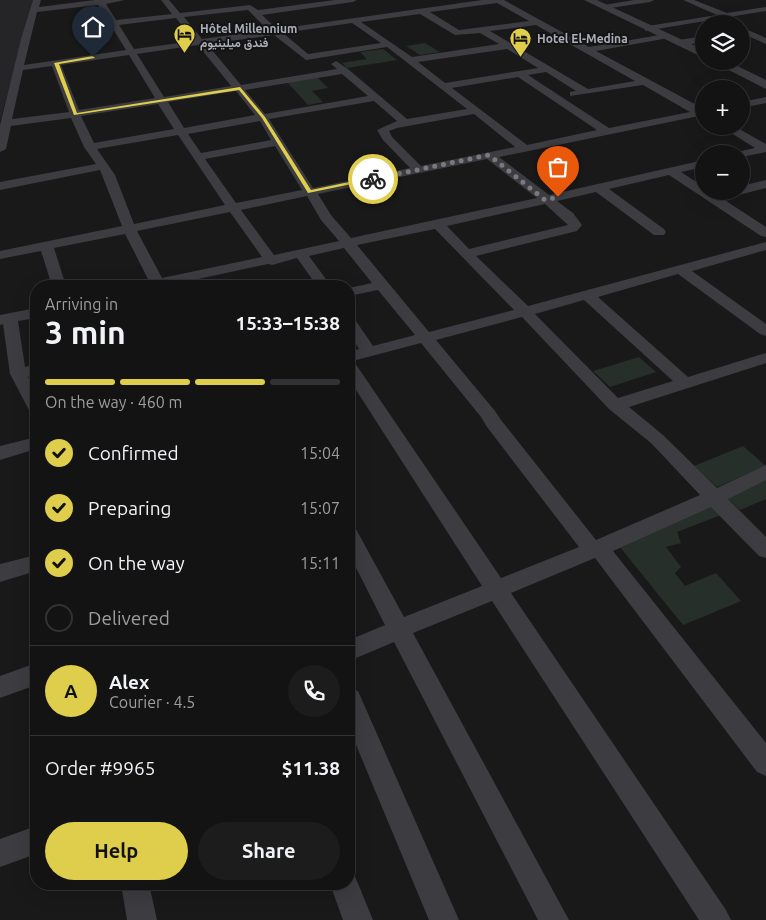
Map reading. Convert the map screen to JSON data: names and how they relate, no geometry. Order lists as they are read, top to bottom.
{
  "places": {
    "hotel": ["Hôtel Millennium فندق ميلينيوم", "Hotel El-Medina"]
  },
  "page": {
    "map_buttons": ["+", "−"],
    "heading": ["3 min", "Arriving in", "15:33–15:38"],
    "panel": [
      "Alex",
      "Courier · 4.5",
      "Order #9965",
      "$11.38"
    ],
    "bar": "On the way · 460 m",
    "list": [
      ["Confirmed", "15:04"],
      ["Preparing", "15:07"],
      ["On the way", "15:11"],
      "Delivered"
    ],
    "round": "A",
    "buttons": ["Help", "Share"]
  }
}
